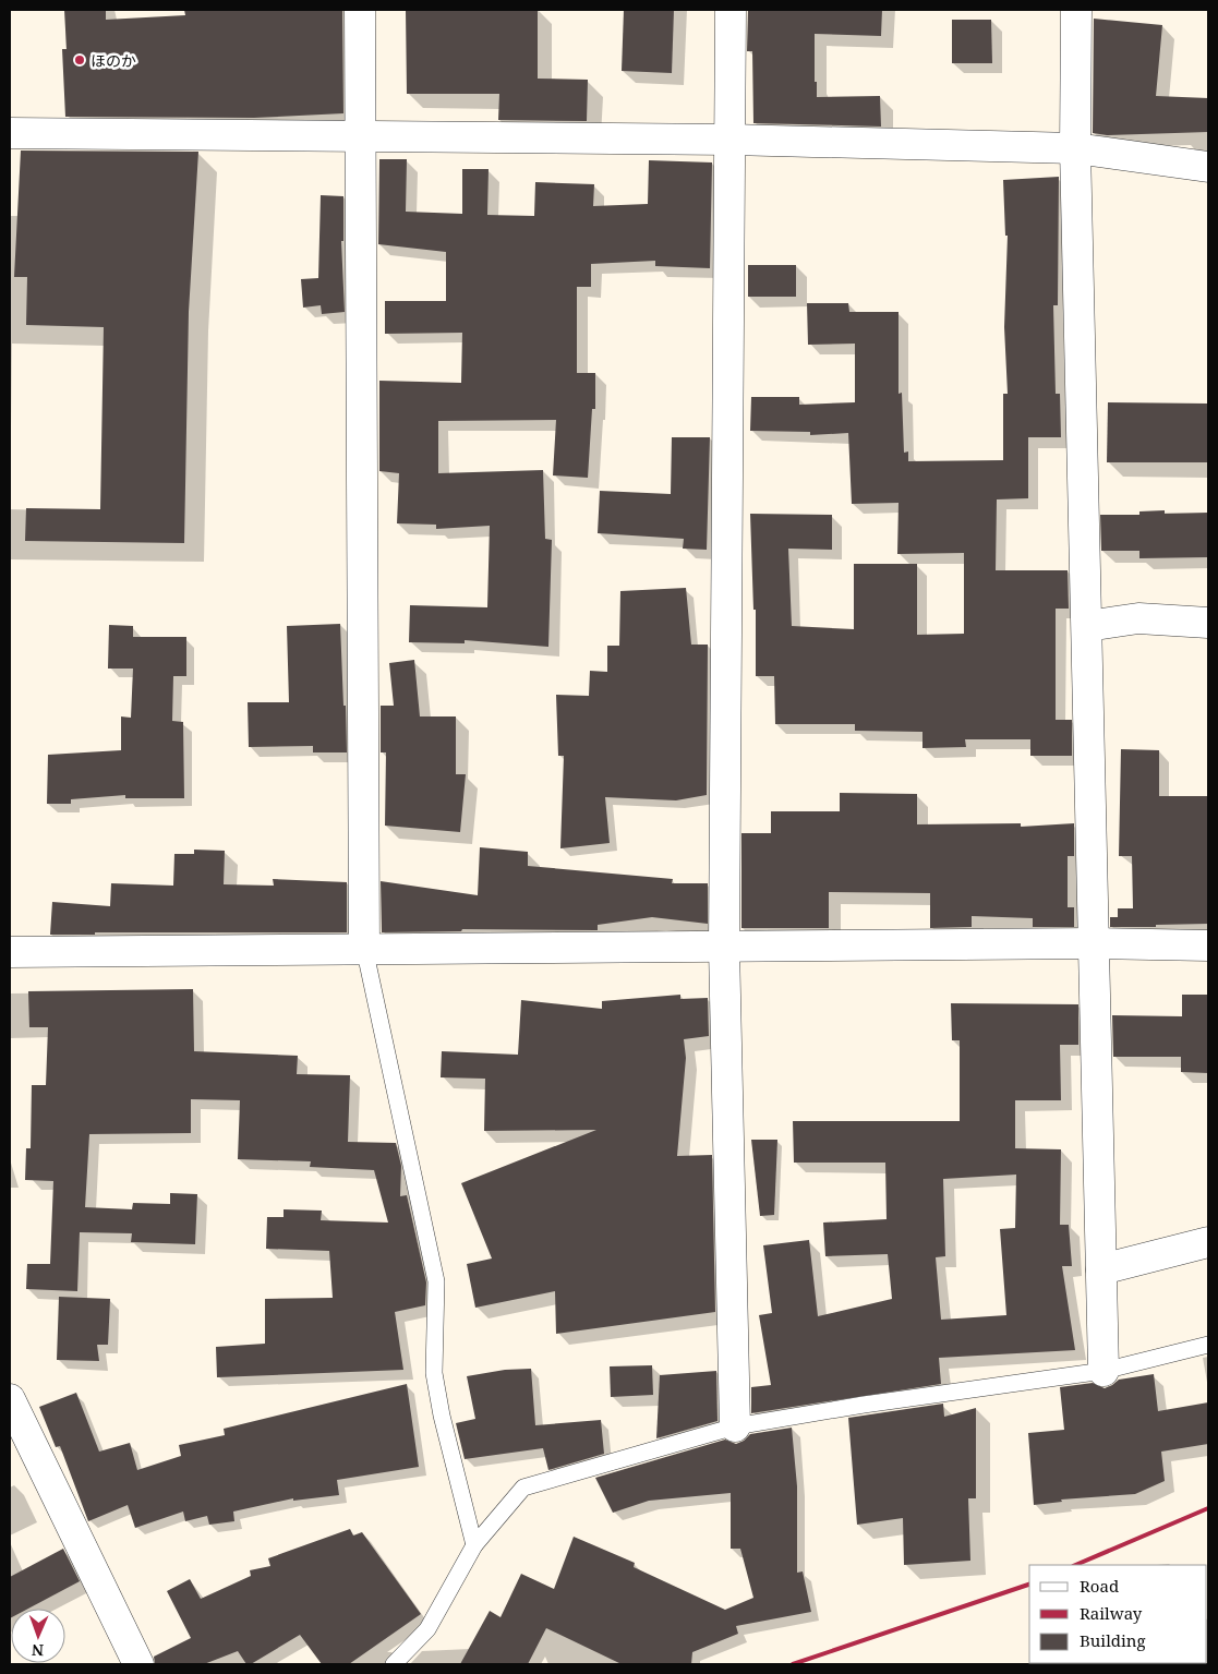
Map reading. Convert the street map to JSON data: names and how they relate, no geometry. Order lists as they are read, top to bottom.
{
  "places": ["ほのか"],
  "legend": ["Road", "Railway", "Building"],
  "north": "bottom"
}
